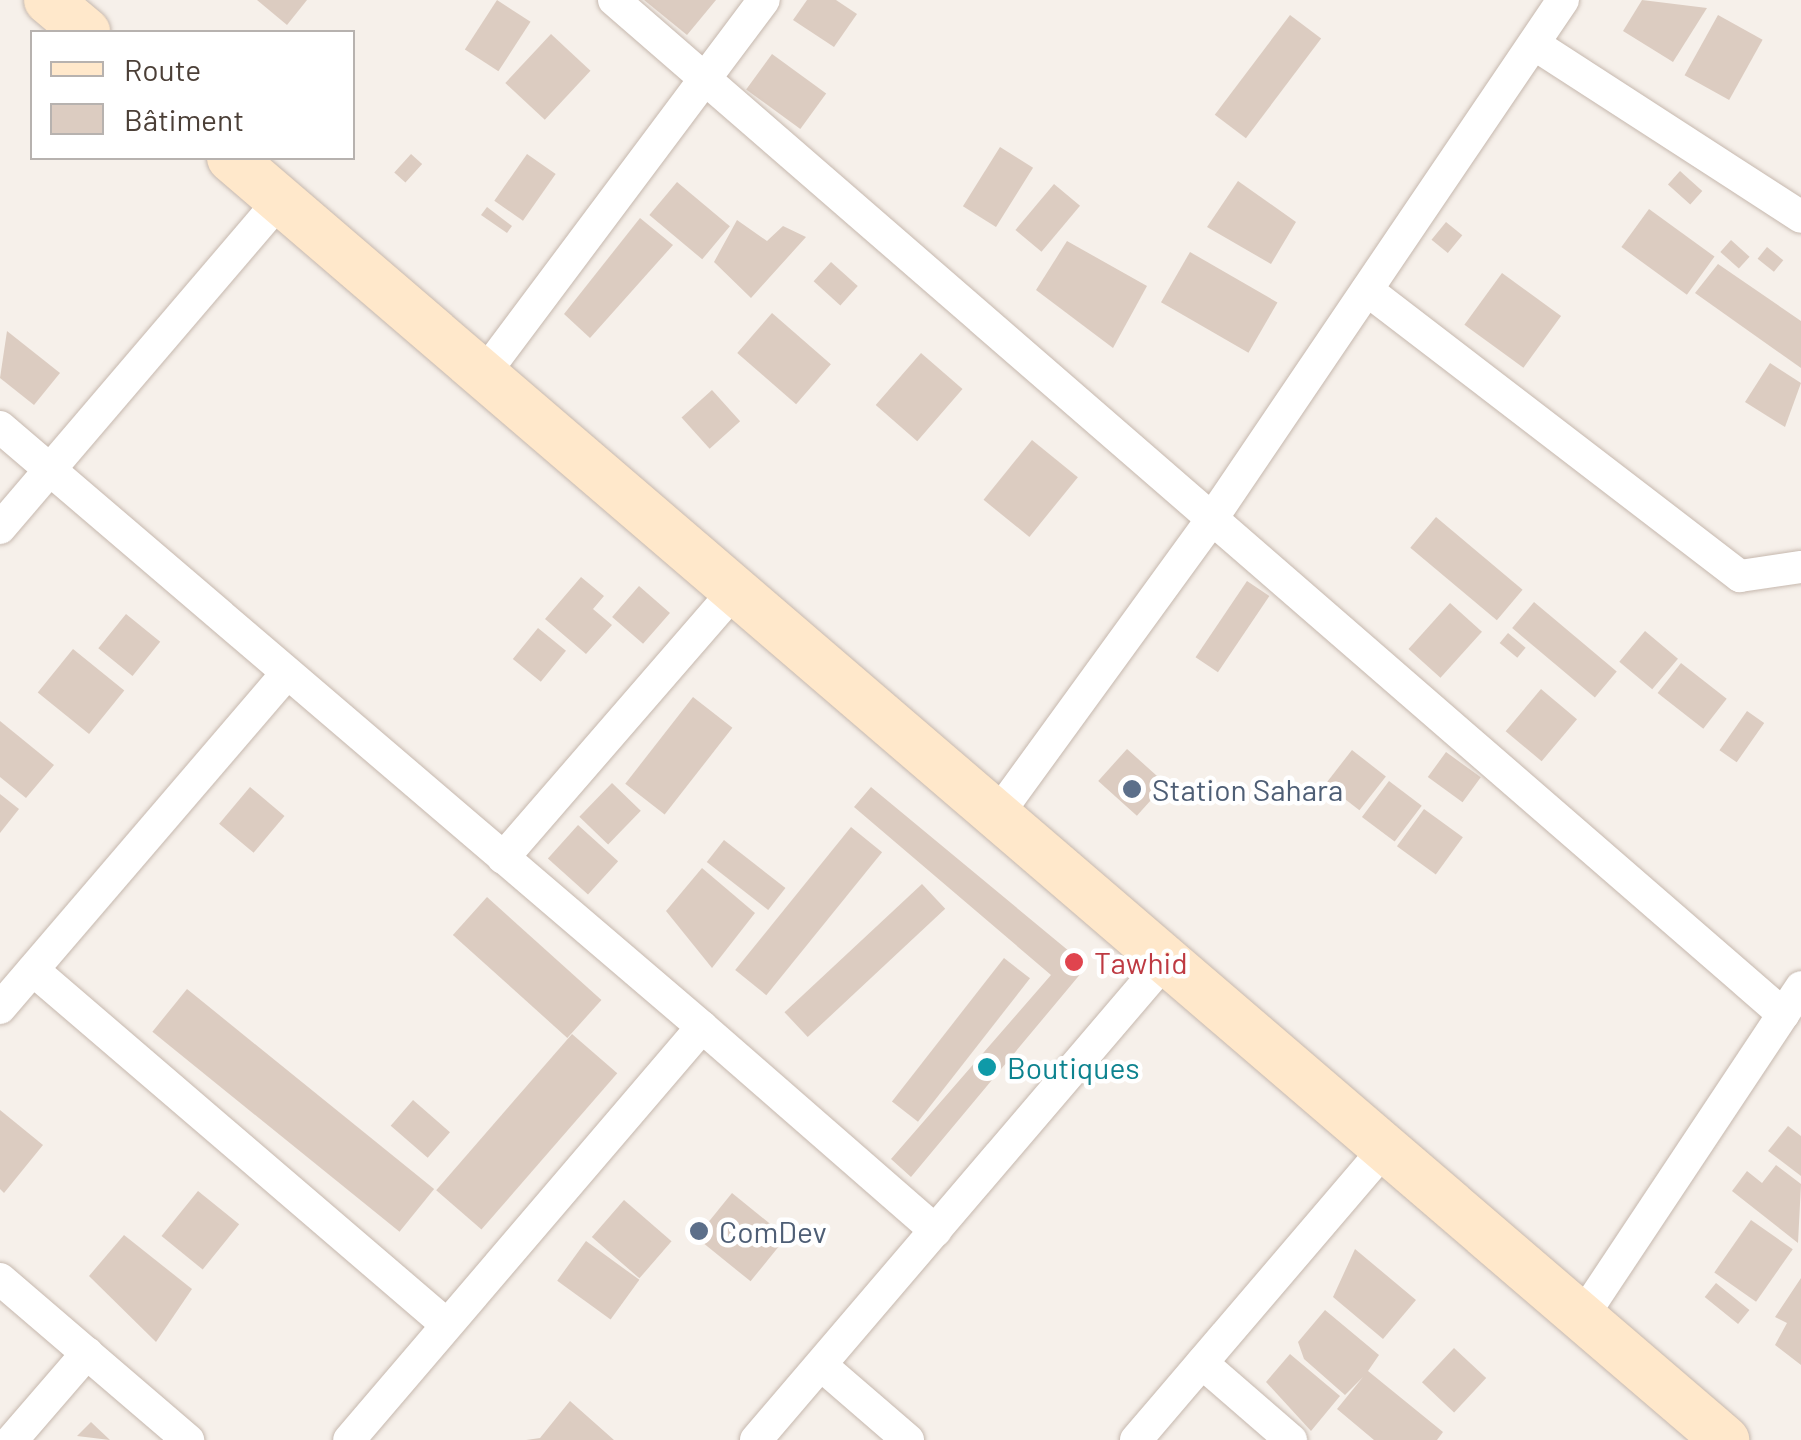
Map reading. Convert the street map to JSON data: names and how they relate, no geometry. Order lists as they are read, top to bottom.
{
  "places": [
    "Station Sahara",
    "Tawhid",
    "Boutiques",
    "ComDev"
  ],
  "legend": ["Route", "Bâtiment"]
}
